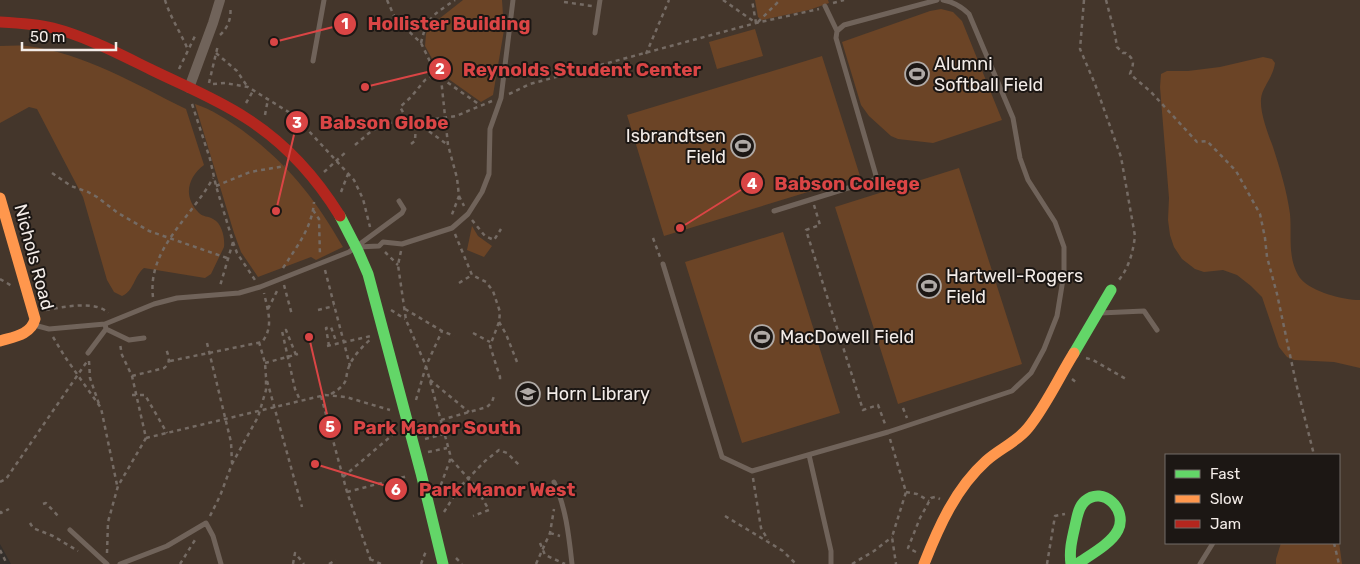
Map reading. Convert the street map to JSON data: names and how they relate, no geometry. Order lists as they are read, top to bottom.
{
  "streets": {
    "street": ["Nichols Road"]
  },
  "places": {
    "other": [
      "Hollister Building",
      "Reynolds Student Center",
      "Babson Globe",
      "Babson College",
      "Park Manor South",
      "Park Manor West"
    ],
    "sports": [
      "Alumni Softball Field",
      "Isbrandtsen Field",
      "Hartwell-Rogers Field",
      "MacDowell Field"
    ],
    "school or university": ["Horn Library"]
  },
  "legend": ["Fast", "Slow", "Jam"],
  "scale_bar": "50 m"
}
